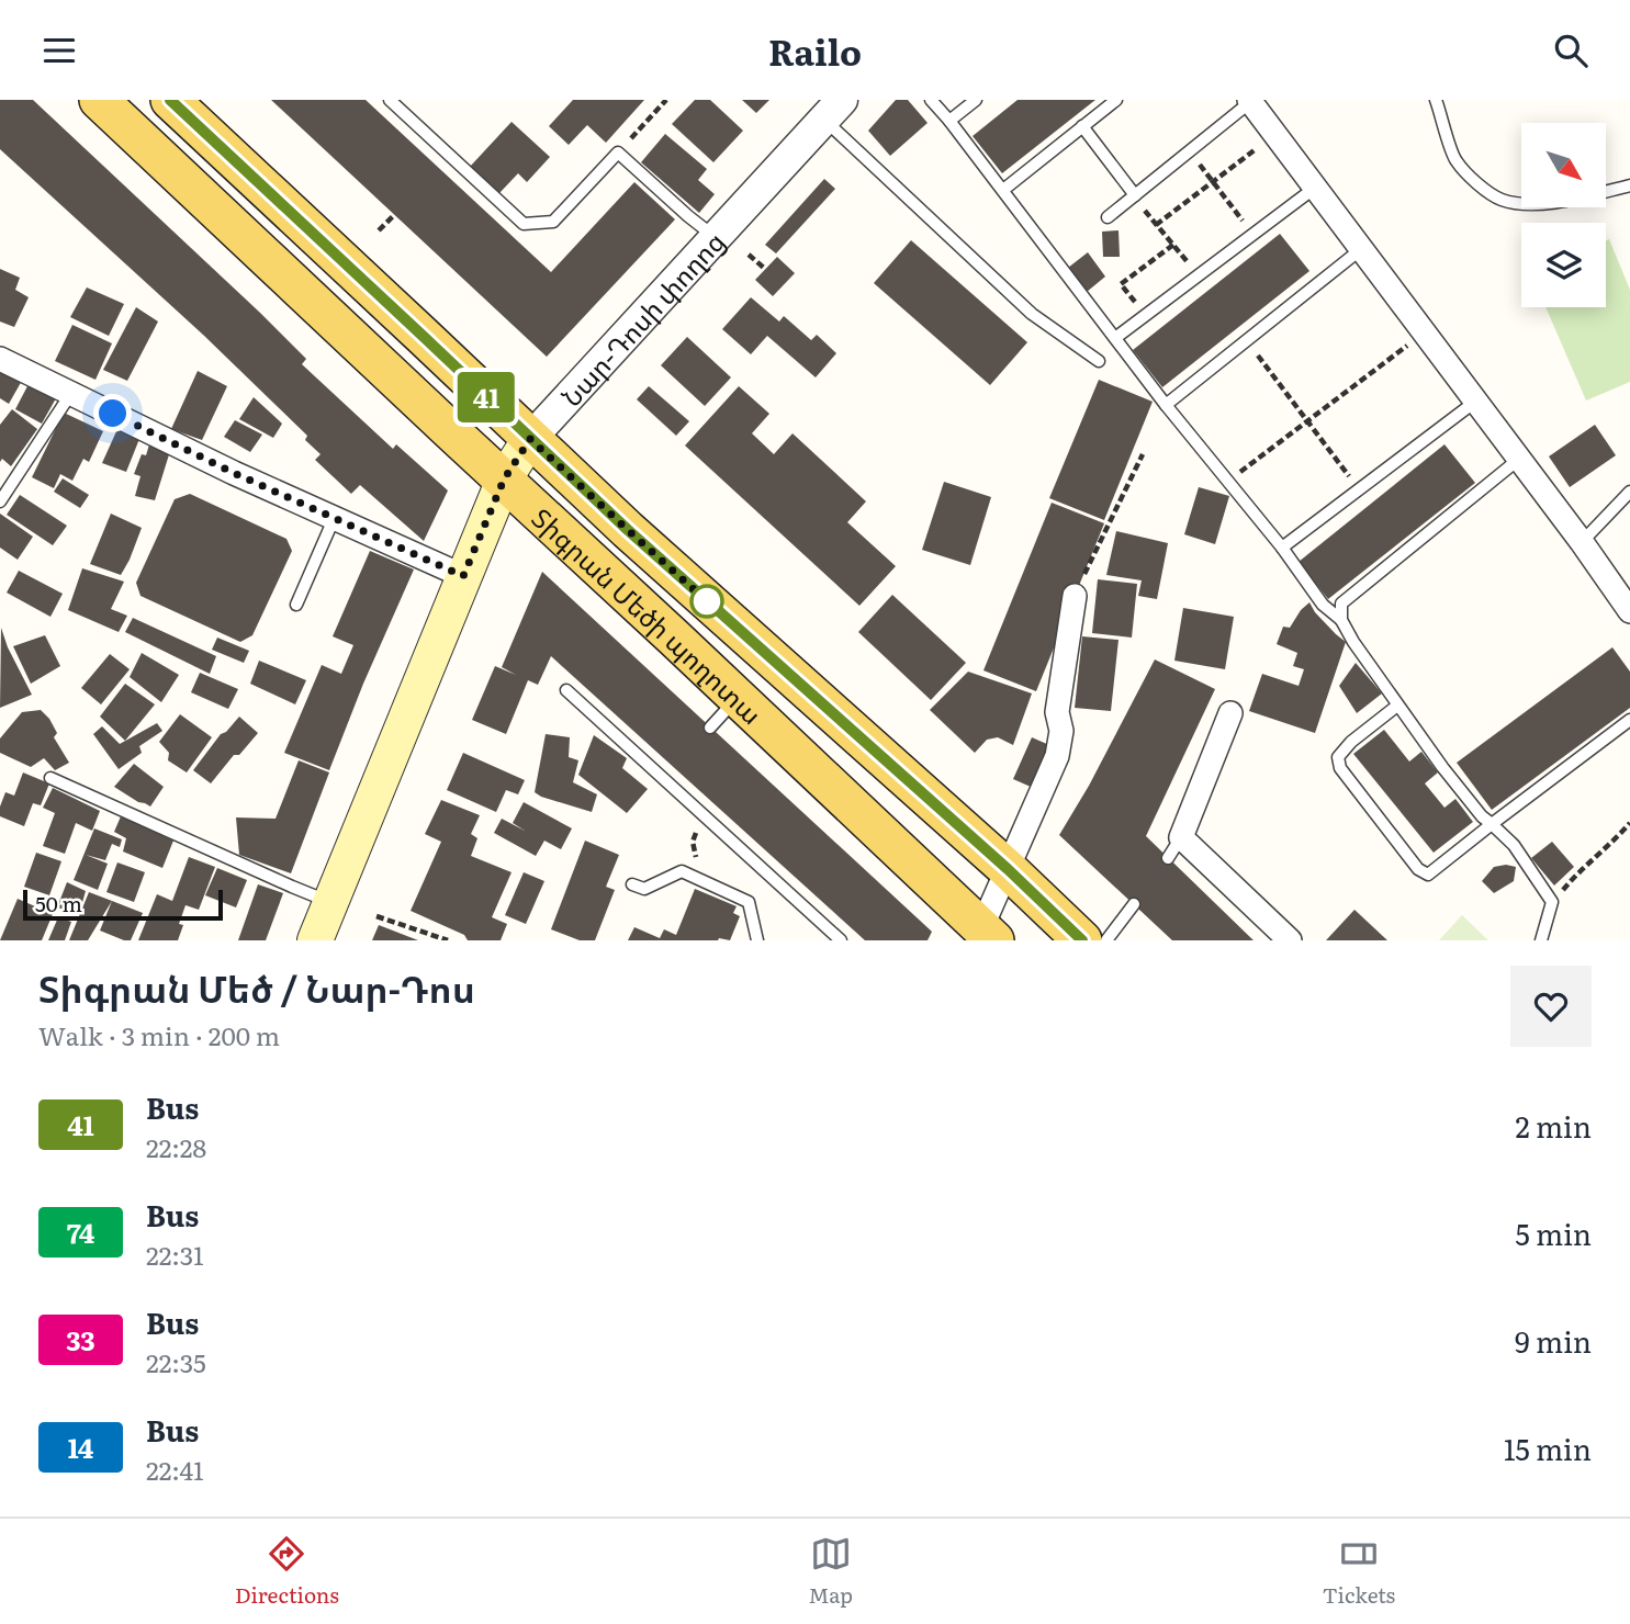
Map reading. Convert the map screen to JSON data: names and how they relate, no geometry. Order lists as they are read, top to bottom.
{
  "streets": {
    "main road": ["Նար-Դոսի փողոց", "Տիգրան Մեծի պողոտա"]
  },
  "crossings": [
    ["Նար-Դոսի փողոց", "Տիգրան Մեծի պողոտա"]
  ],
  "lines": ["bus line 41"],
  "scale_bar": "50 m",
  "north": "bottom right",
  "page": {
    "header": "Railo",
    "on_map": "41",
    "scale": "50 m",
    "heading": ["Տիգրան Մեծ / Նար-Դոս", "Walk · 3 min · 200 m"],
    "list": [
      {
        "mark": "41",
        "name": "Bus",
        "note": "22:28",
        "value": "2 min"
      },
      {
        "mark": "74",
        "name": "Bus",
        "note": "22:31",
        "value": "5 min"
      },
      {
        "mark": "33",
        "name": "Bus",
        "note": "22:35",
        "value": "9 min"
      },
      {
        "mark": "14",
        "name": "Bus",
        "note": "22:41",
        "value": "15 min"
      }
    ],
    "tabs": ["Directions", "Map", "Tickets"]
  }
}
